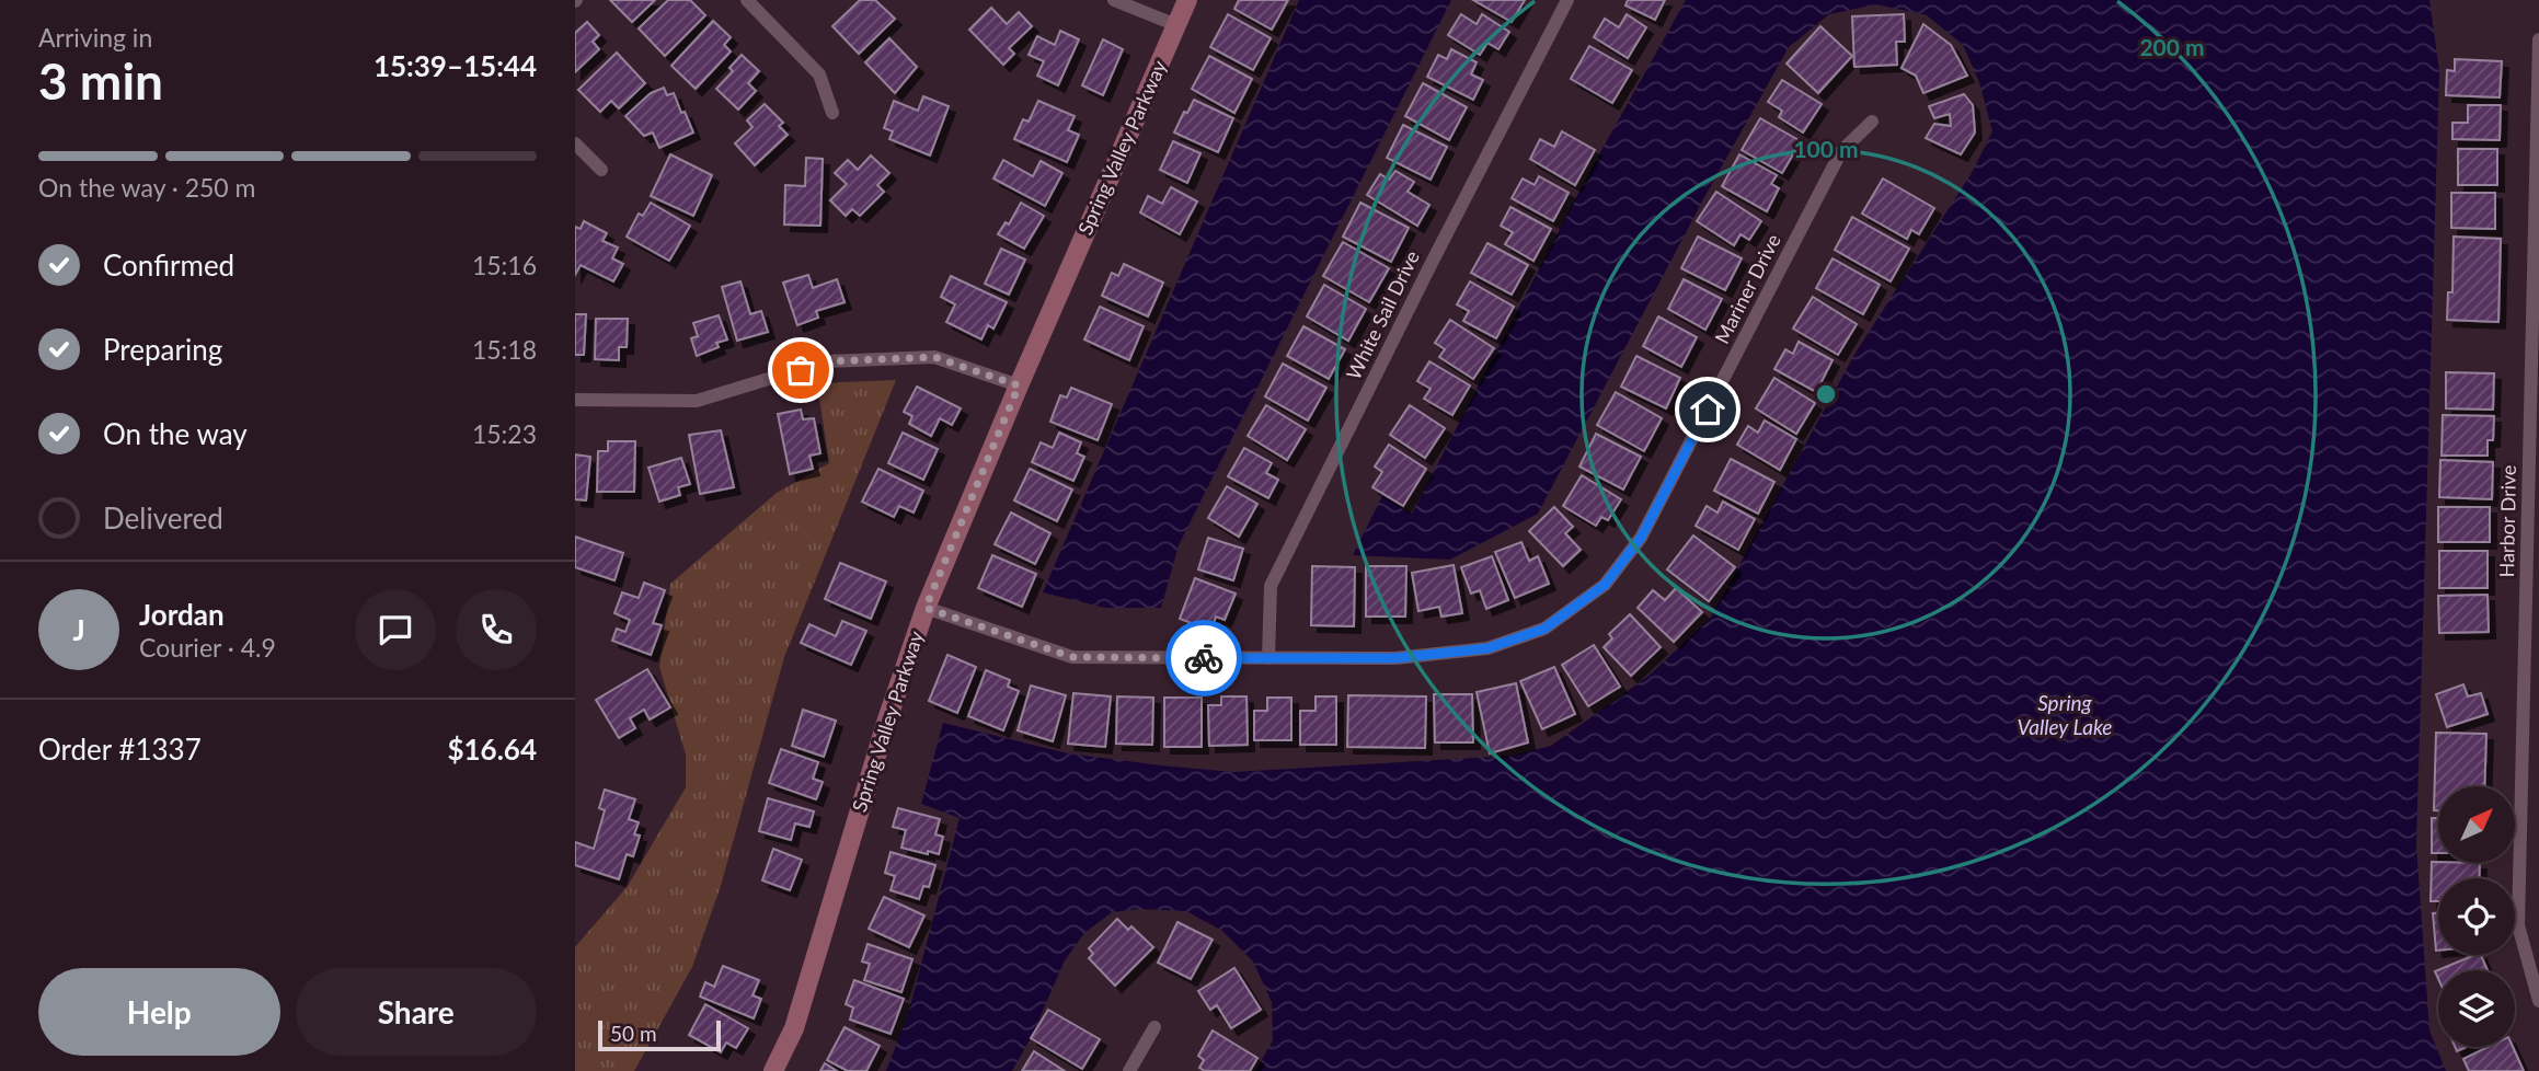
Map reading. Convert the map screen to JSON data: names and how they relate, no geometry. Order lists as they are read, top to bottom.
{
  "streets": {
    "street": [
      "Spring Valley Parkway",
      "Mariner Drive",
      "White Sail Drive",
      "Harbor Drive"
    ]
  },
  "crossings": [
    ["Spring Valley Parkway", "Mariner Drive"],
    ["Mariner Drive", "White Sail Drive"]
  ],
  "water": ["Spring Valley Lake"],
  "scale_bar": "50 m",
  "north": "top right",
  "page": {
    "heading": ["3 min", "Arriving in", "15:39–15:44"],
    "panel": [
      "Jordan",
      "Courier · 4.9",
      "Order #1337",
      "$16.64"
    ],
    "bar": "On the way · 250 m",
    "list": [
      ["Confirmed", "15:16"],
      ["Preparing", "15:18"],
      ["On the way", "15:23"],
      "Delivered"
    ],
    "round": "J",
    "buttons": ["Help", "Share"],
    "scale": "50 m"
  },
  "rings": ["200 m", "100 m"]
}
